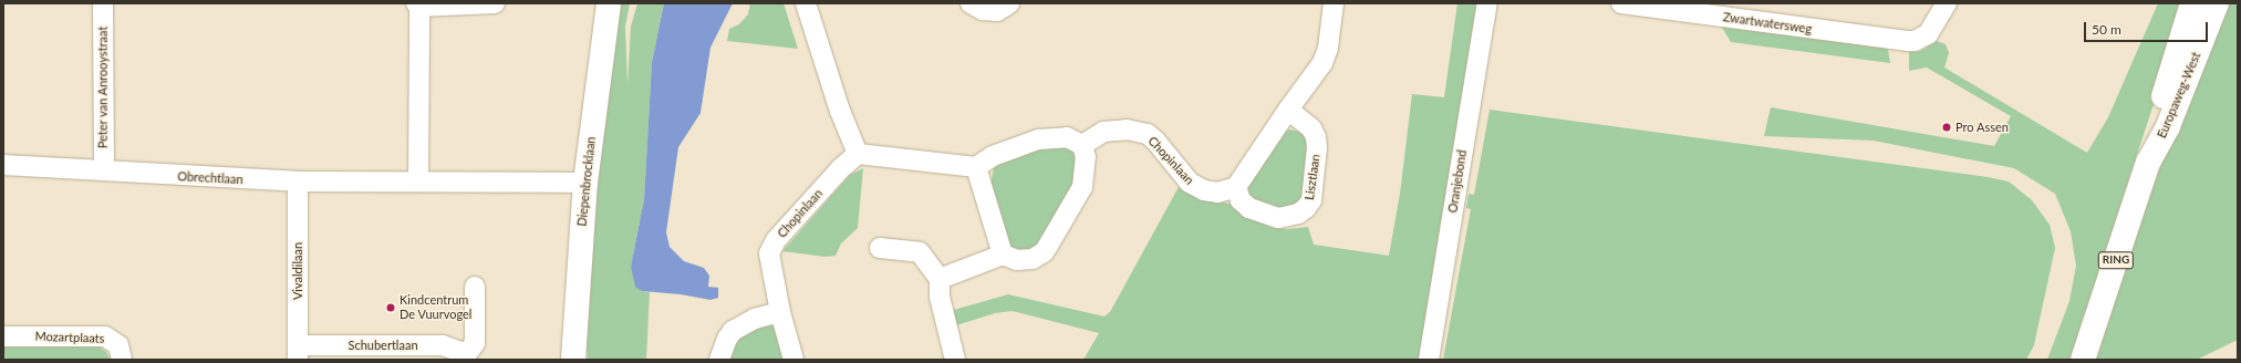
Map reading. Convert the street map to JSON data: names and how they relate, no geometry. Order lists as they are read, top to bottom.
{
  "streets": {
    "main road": ["Europaweg-West", "Diepenbrocklaan", "RING"],
    "street": [
      "Zwartwatersweg",
      "Peter van Anrooystraat",
      "Chopinlaan",
      "Lisztlaan",
      "Obrechtlaan",
      "Oranjebond",
      "Vivaldilaan",
      "Mozartplaats",
      "Schubertlaan"
    ]
  },
  "crossings": [
    ["Peter van Anrooystraat", "Obrechtlaan"],
    ["Chopinlaan", "Lisztlaan"],
    ["Obrechtlaan", "Diepenbrocklaan"],
    ["Obrechtlaan", "Vivaldilaan"],
    ["Vivaldilaan", "Schubertlaan"]
  ],
  "places": ["Pro Assen", "Kindcentrum De Vuurvogel"],
  "scale_bar": "50 m"
}
